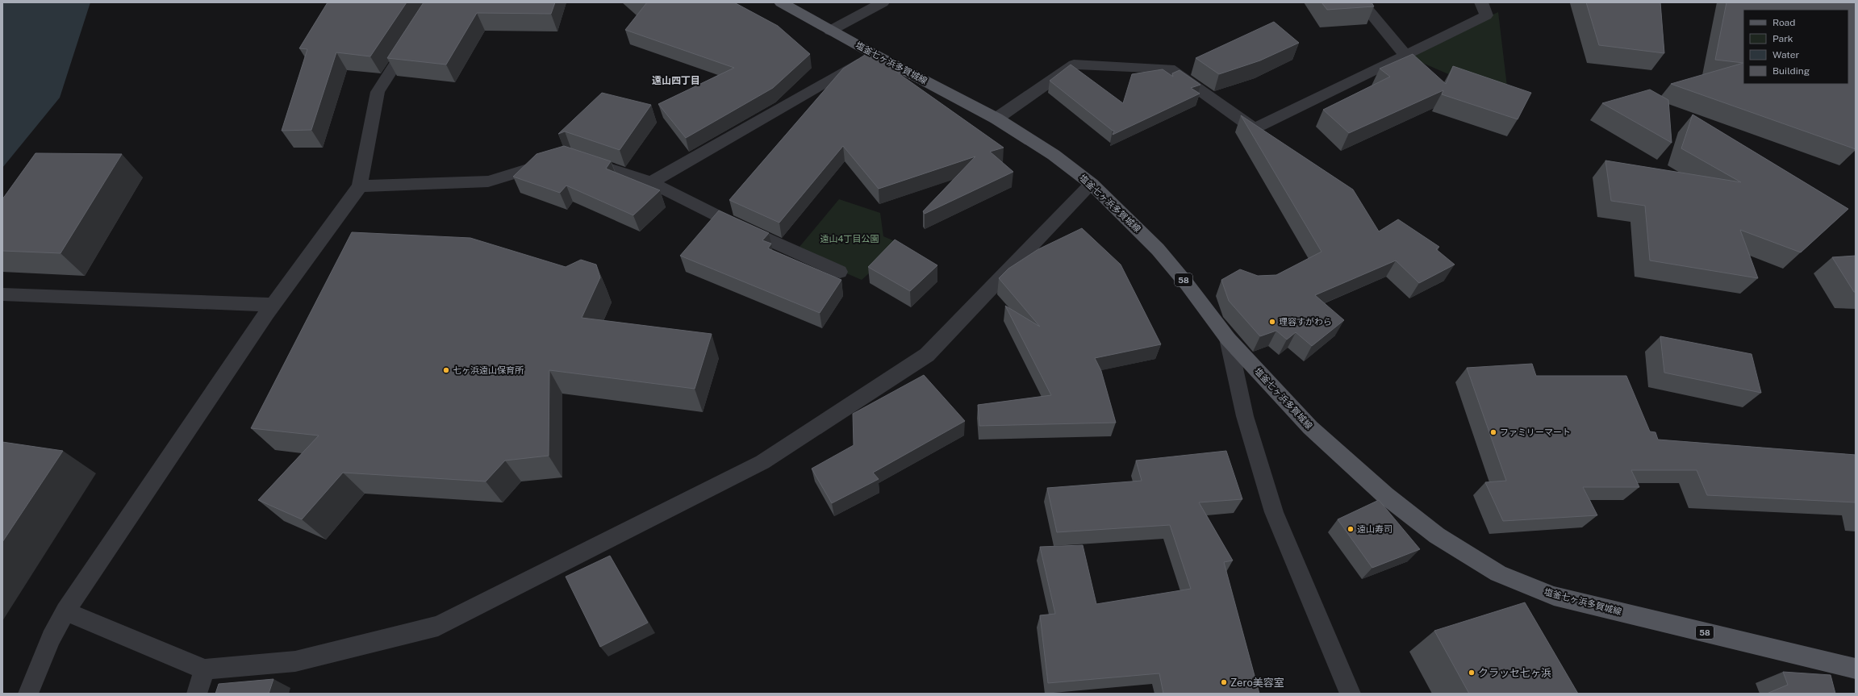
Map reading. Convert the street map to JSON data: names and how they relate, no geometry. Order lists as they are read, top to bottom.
{
  "streets": {
    "main road": ["塩釜七ヶ浜多賀城線", "58"]
  },
  "districts": ["遠山四丁目"],
  "parks": ["遠山4丁目公園"],
  "places": [
    "理容すがわら",
    "七ヶ浜遠山保育所",
    "ファミリーマート",
    "遠山寿司",
    "クラッセ七ヶ浜",
    "Zero美容室"
  ],
  "legend": [
    "Road",
    "Park",
    "Water",
    "Building"
  ]
}
